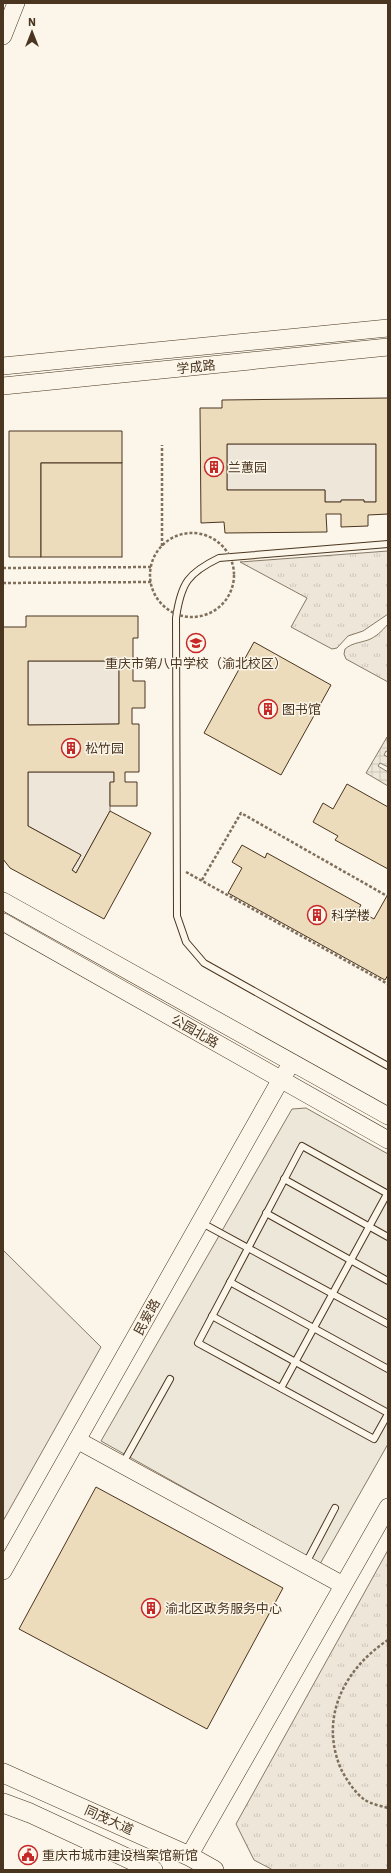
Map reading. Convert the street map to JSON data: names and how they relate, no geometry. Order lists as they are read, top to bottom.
{
  "streets": {
    "main road": [
      "学成路",
      "公园北路",
      "民爱路",
      "同茂大道"
    ]
  },
  "crossings": [
    ["公园北路", "民爱路"]
  ],
  "places": {
    "building": [
      "兰蕙园",
      "图书馆",
      "松竹园",
      "科学楼",
      "渝北区政务服务中心"
    ],
    "school or university": ["重庆市第八中学校（渝北校区）"],
    "public building": ["重庆市城市建设档案馆新馆"]
  },
  "north": "top"
}
